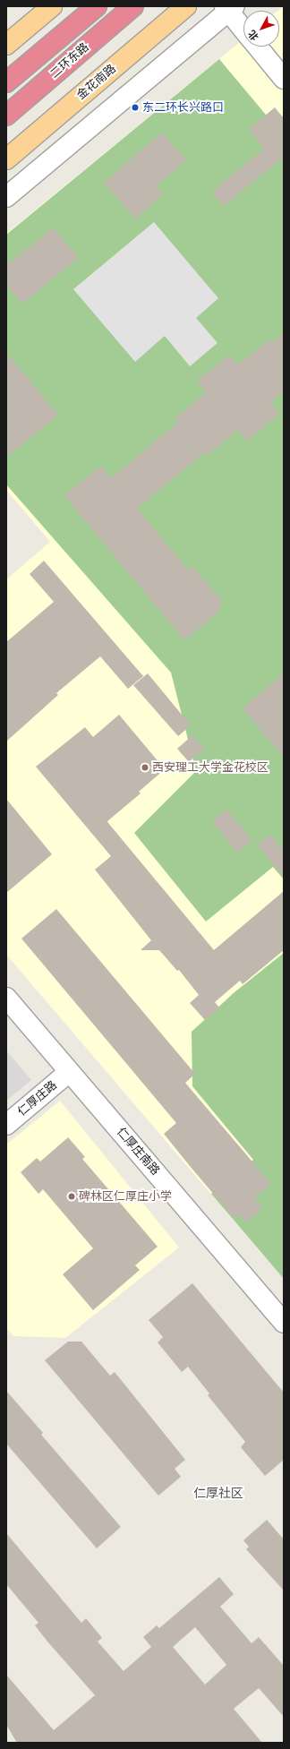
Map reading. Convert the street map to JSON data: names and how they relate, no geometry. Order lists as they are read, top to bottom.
{
  "streets": {
    "highway": ["二环东路"],
    "main road": ["金花南路"],
    "street": ["仁厚庄路", "仁厚庄南路"]
  },
  "crossings": [
    ["仁厚庄路", "仁厚庄南路"]
  ],
  "districts": ["仁厚社区"],
  "places": ["东二环长兴路口", "西安理工大学金花校区", "碑林区仁厚庄小学"],
  "north": "bottom left"
}
